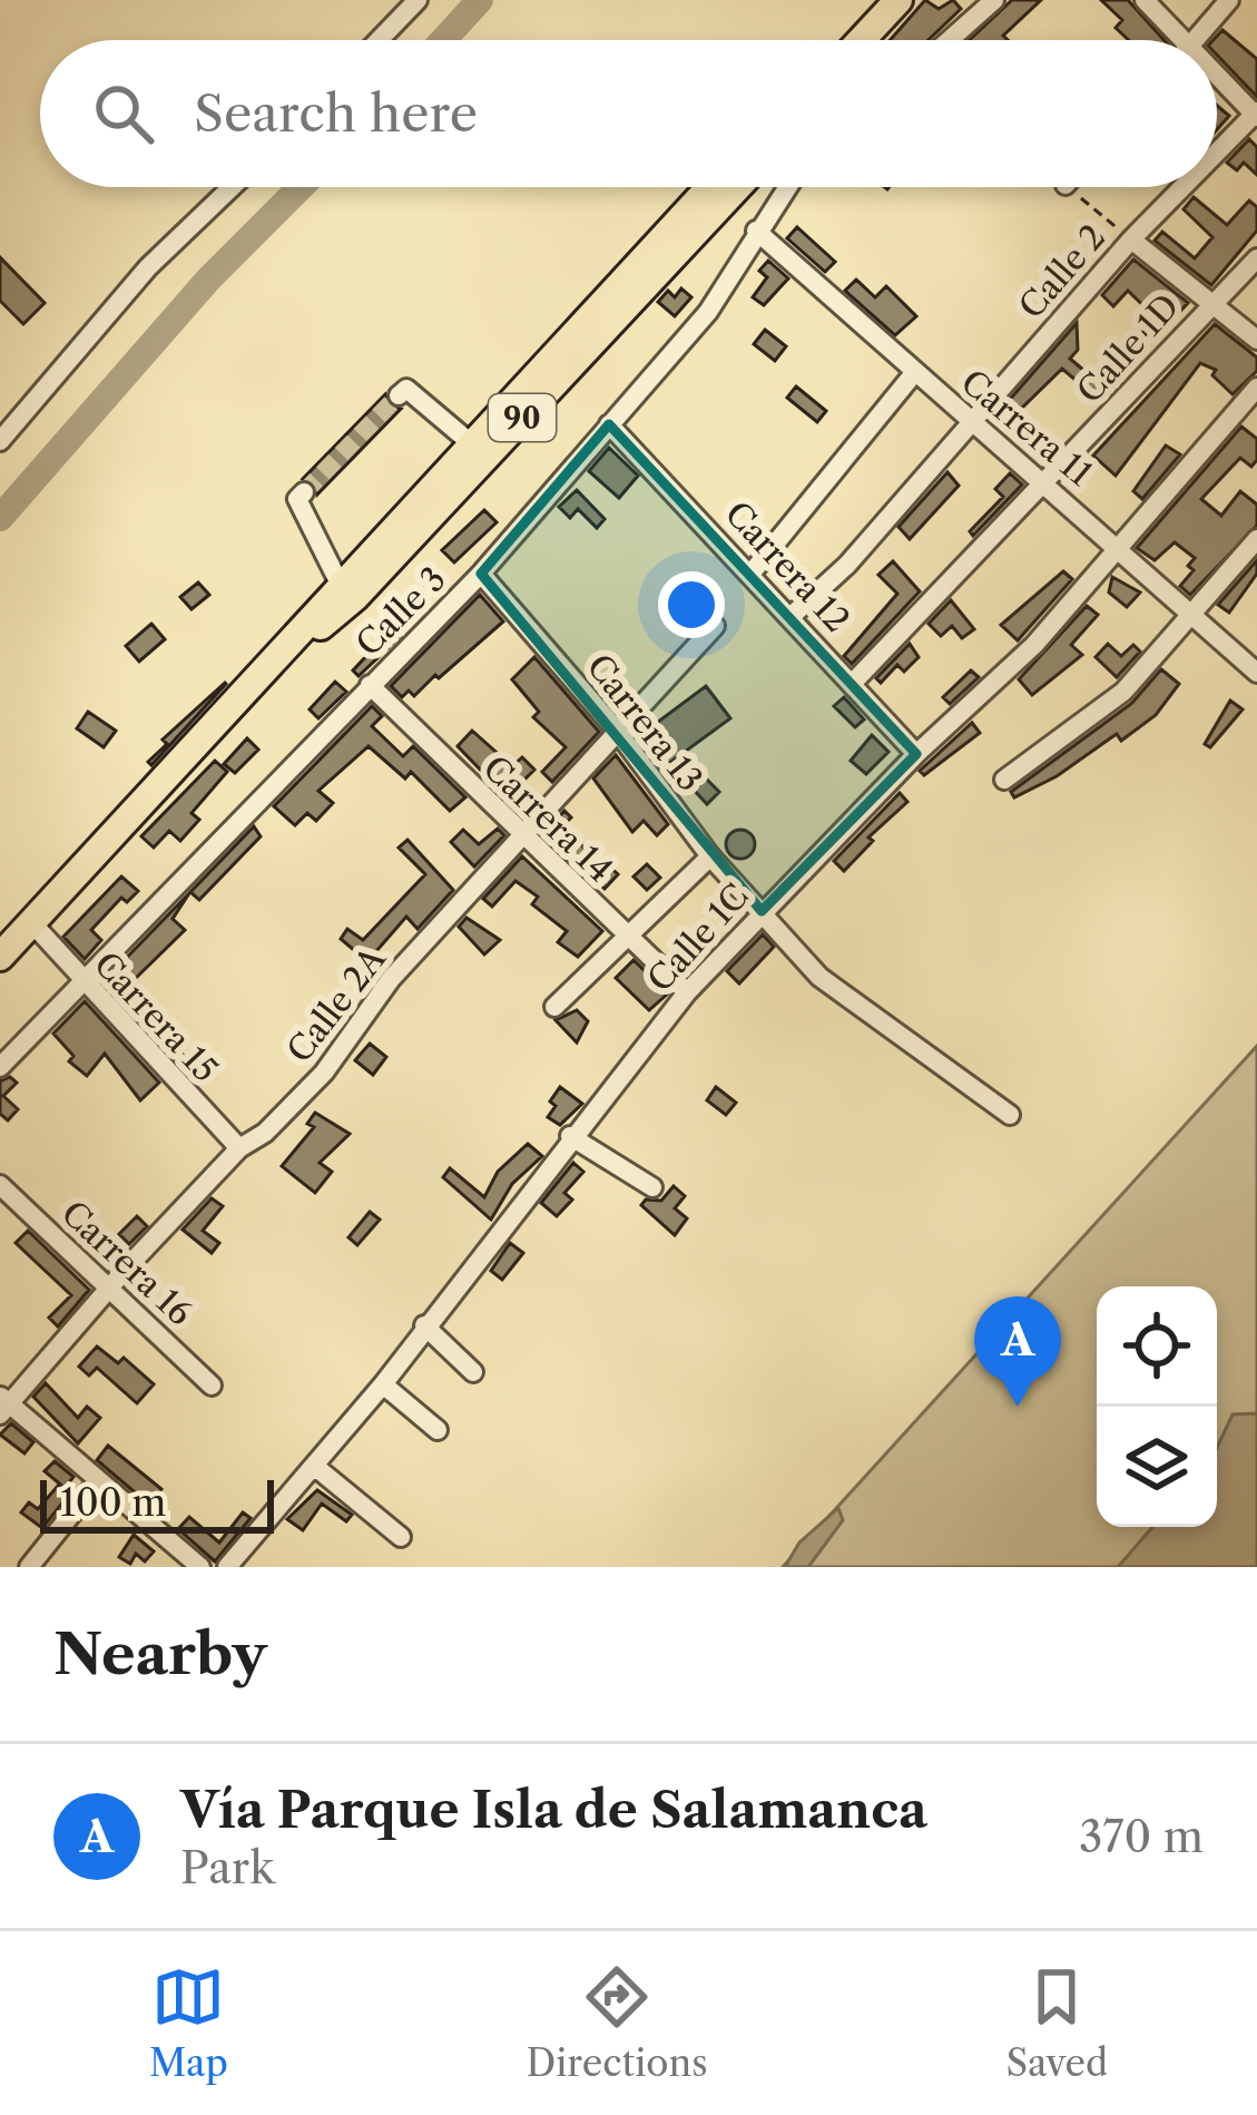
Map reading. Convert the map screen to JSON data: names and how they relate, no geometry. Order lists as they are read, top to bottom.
{
  "streets": {
    "highway": ["90"],
    "street": [
      "Calle 2",
      "Calle 1D",
      "Carrera 11",
      "Carrera 12",
      "Calle 3",
      "Carrera 13",
      "Carrera 14",
      "Calle 1C",
      "Calle 2A",
      "Carrera 15",
      "Carrera 16"
    ]
  },
  "crossings": [
    ["Calle 2", "Carrera 11"],
    ["Calle 2", "Carrera 12"],
    ["Calle 1D", "Carrera 11"],
    ["Calle 1D", "Carrera 12"],
    ["90", "Carrera 15"],
    ["Carrera 11", "Calle 3"],
    ["Carrera 11", "Calle 1C"],
    ["Carrera 12", "Calle 3"],
    ["Carrera 12", "Calle 1C"],
    ["Calle 3", "Carrera 13"],
    ["Calle 3", "Carrera 14"],
    ["Calle 3", "Carrera 15"],
    ["Carrera 13", "Calle 1C"],
    ["Carrera 13", "Calle 2A"],
    ["Carrera 14", "Calle 1C"],
    ["Carrera 14", "Calle 2A"],
    ["Calle 2A", "Carrera 15"],
    ["Calle 2A", "Carrera 16"]
  ],
  "scale_bar": "100 m",
  "page": {
    "search": "Search here",
    "pins": "A",
    "scale": "100 m",
    "heading": "Nearby",
    "list": [
      {
        "mark": "A",
        "name": "Vía Parque Isla de Salamanca",
        "note": "Park",
        "value": "370 m"
      }
    ],
    "nav": ["Map", "Directions", "Saved"]
  }
}
